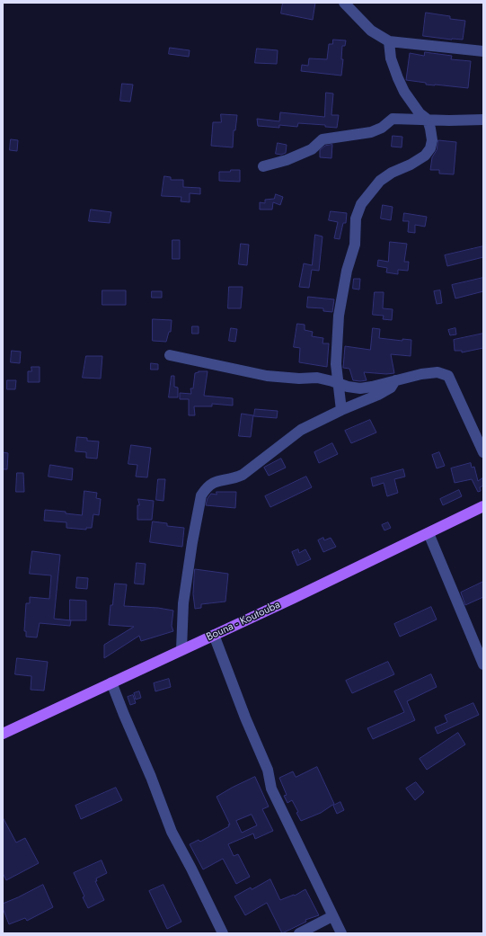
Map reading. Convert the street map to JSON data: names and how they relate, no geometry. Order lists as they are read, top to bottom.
{
  "streets": {
    "main road": ["Bouna - Koutouba"]
  }
}
